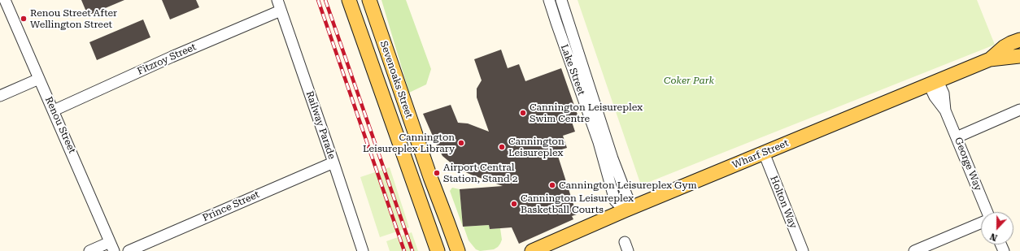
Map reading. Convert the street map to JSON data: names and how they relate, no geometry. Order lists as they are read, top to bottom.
{
  "streets": {
    "main road": ["Sevenoaks Street", "Wharf Street"],
    "street": [
      "Fitzroy Street",
      "Lake Street",
      "Renou Street",
      "Railway Parade",
      "George Way",
      "Holton Way",
      "Prince Street"
    ]
  },
  "crossings": [
    ["Fitzroy Street", "Renou Street"],
    ["Fitzroy Street", "Railway Parade"],
    ["Lake Street", "Wharf Street"],
    ["Railway Parade", "Prince Street"],
    ["Wharf Street", "George Way"],
    ["Wharf Street", "Holton Way"]
  ],
  "parks": ["Coker Park"],
  "places": [
    "Renou Street After Wellington Street",
    "Cannington Leisureplex Swim Centre",
    "Cannington Leisureplex Library",
    "Cannington Leisureplex",
    "Airport Central Station, Stand 2",
    "Cannington Leisureplex Gym",
    "Cannington Leisureplex Basketball Courts"
  ],
  "north": "bottom"
}
